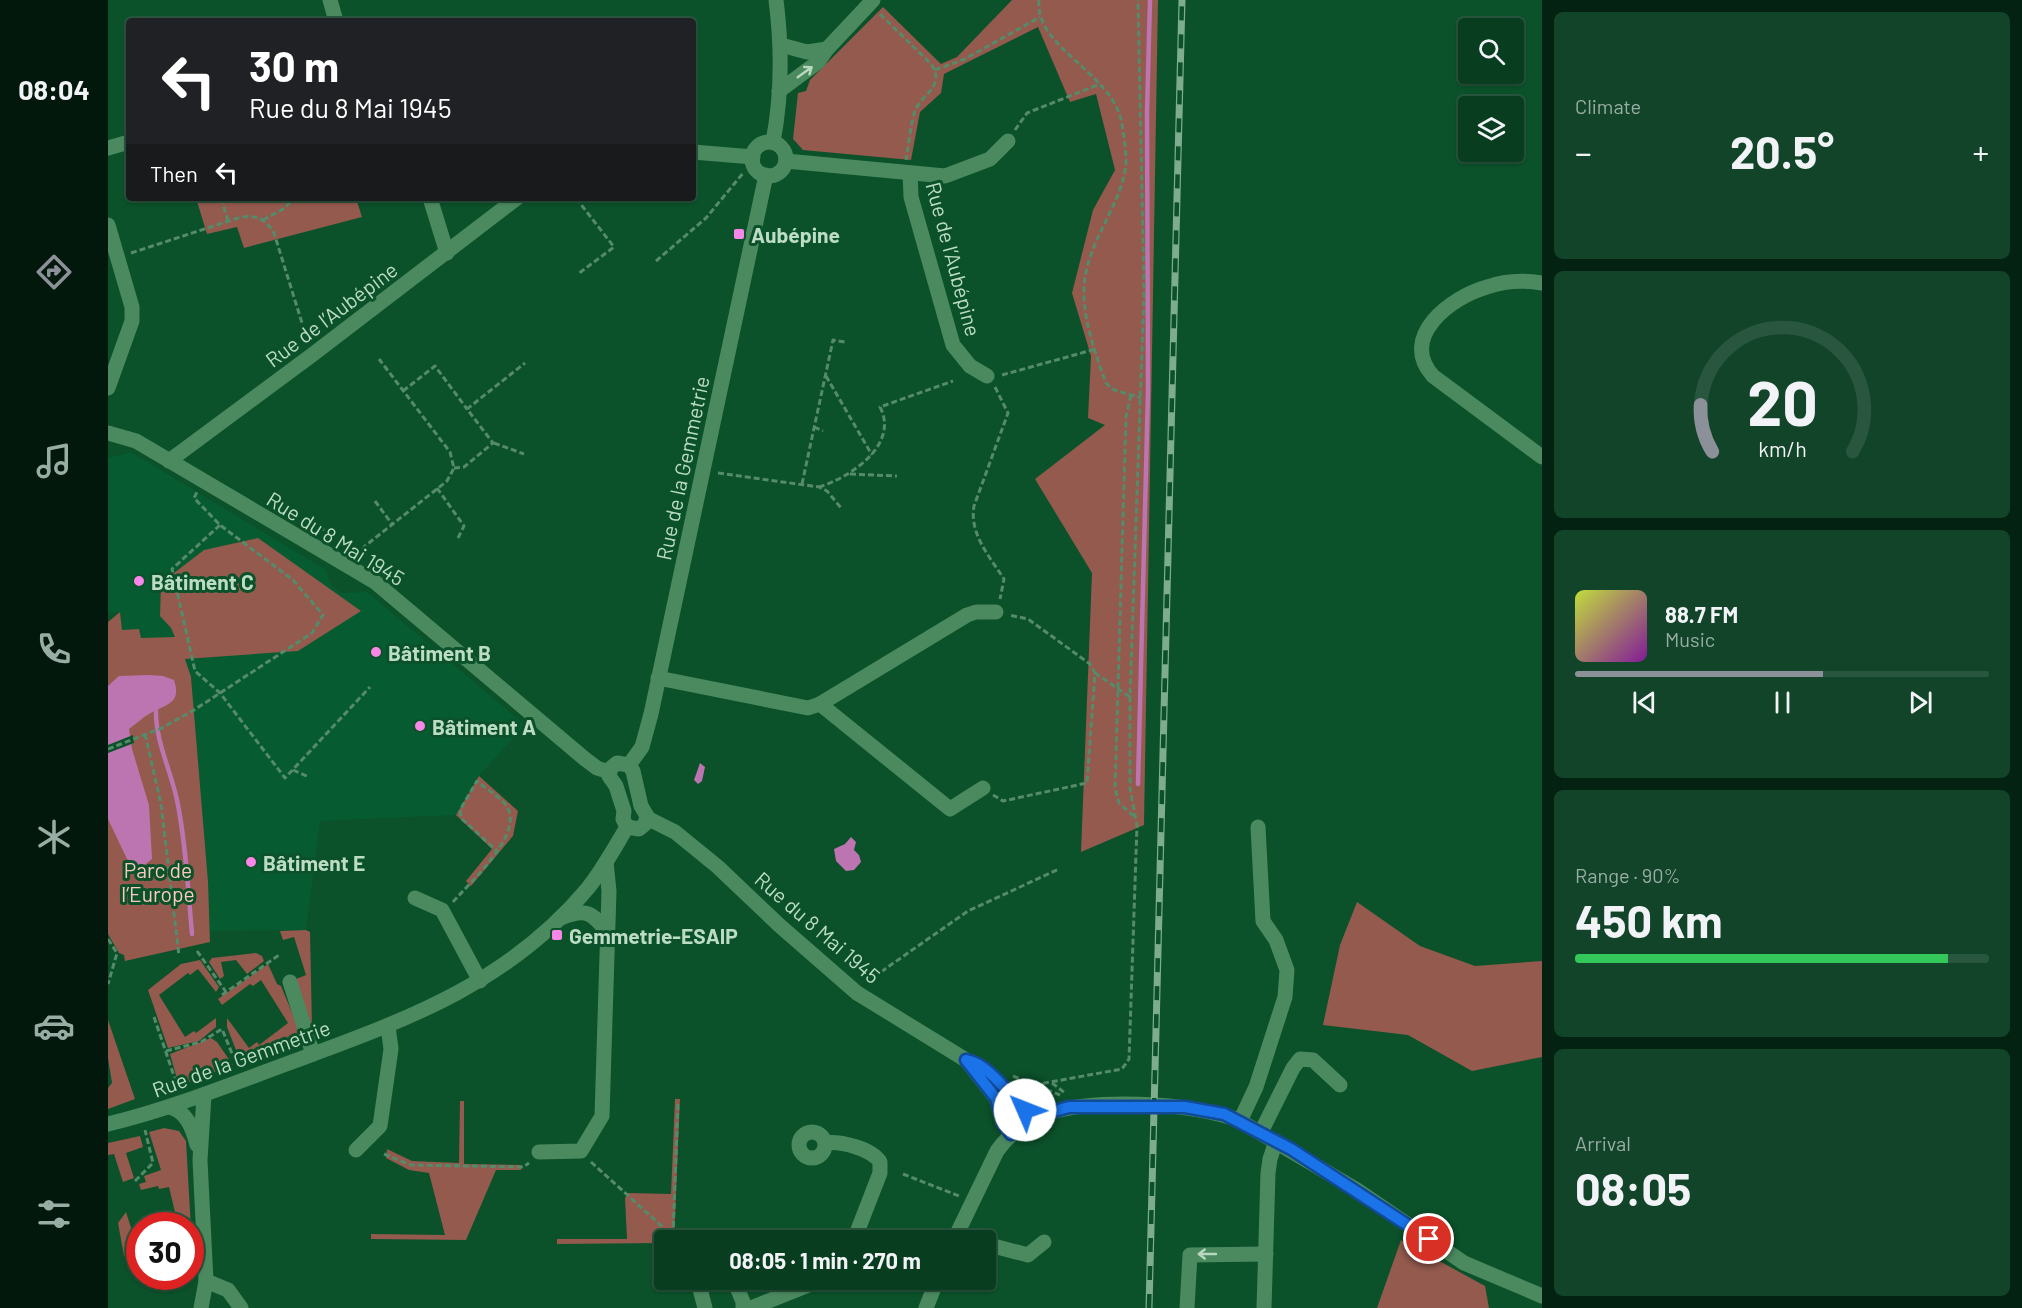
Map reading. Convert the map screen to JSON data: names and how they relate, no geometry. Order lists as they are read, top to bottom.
{
  "streets": {
    "street": ["Rue de l’Aubépine", "Rue de la Gemmetrie", "Rue du 8 Mai 1945"]
  },
  "crossings": [
    ["Rue de l’Aubépine", "Rue de la Gemmetrie"],
    ["Rue de l’Aubépine", "Rue du 8 Mai 1945"]
  ],
  "parks": ["Parc de l’Europe"],
  "places": {
    "transit": ["Aubépine", "Gemmetrie-ESAIP"],
    "other": [
      "Bâtiment C",
      "Bâtiment B",
      "Bâtiment A",
      "Bâtiment E"
    ]
  },
  "page": {
    "tabs": "08:04",
    "tile": [
      "Climate",
      ["Range · 90%", "450 km"],
      ["Arrival", "08:05"]
    ],
    "turn": ["30 m", "Rue du 8 Mai 1945"],
    "heat": ["−", "20.5°", "+"],
    "then": "Then",
    "song": ["88.7 FM", "Music"],
    "limit": "30",
    "trip": "08:05 · 1 min · 270 m",
    "gauge": ["20", "km/h"]
  }
}
